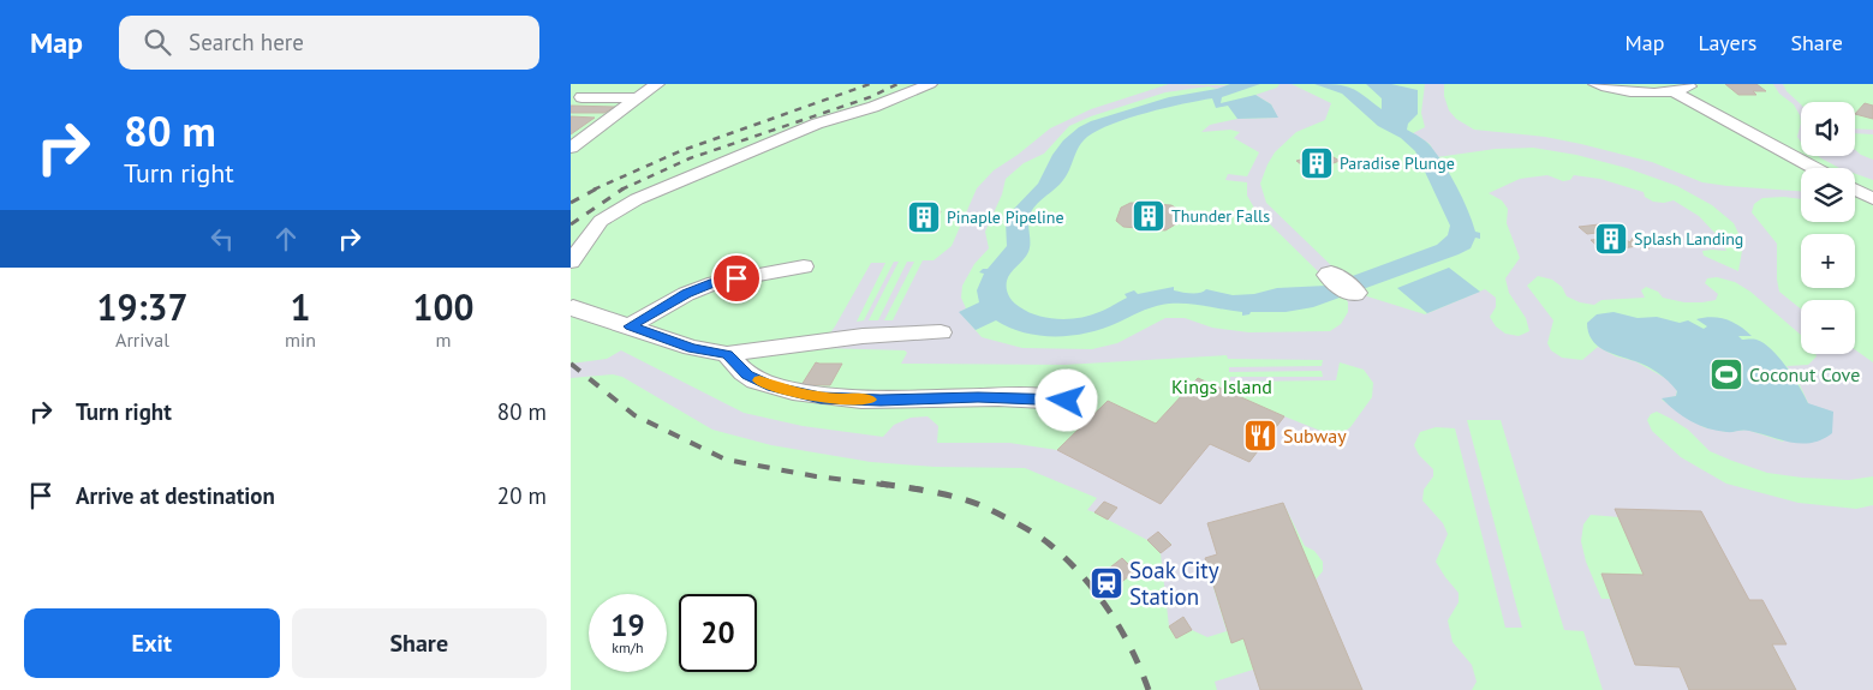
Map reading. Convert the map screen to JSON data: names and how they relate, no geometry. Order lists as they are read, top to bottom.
{
  "parks": ["Kings Island"],
  "places": {
    "building": [
      "Paradise Plunge",
      "Thunder Falls",
      "Pinaple Pipeline",
      "Splash Landing"
    ],
    "sports": ["Coconut Cove"],
    "restaurant": ["Subway"],
    "station": ["Soak City Station"]
  },
  "page": {
    "header": "Map",
    "search": "Search here",
    "nav": ["Map", "Layers", "Share"],
    "turn": ["80 m", "Turn right"],
    "map_buttons": ["+", "−"],
    "eta": [
      "19:37",
      "Arrival",
      "1",
      "min",
      "100",
      "m"
    ],
    "list": [
      {
        "name": "Turn right",
        "value": "80 m"
      },
      {
        "name": "Arrive at destination",
        "value": "20 m"
      }
    ],
    "speed": "19 km/h",
    "limit": "20",
    "buttons": ["Exit", "Share"]
  }
}
